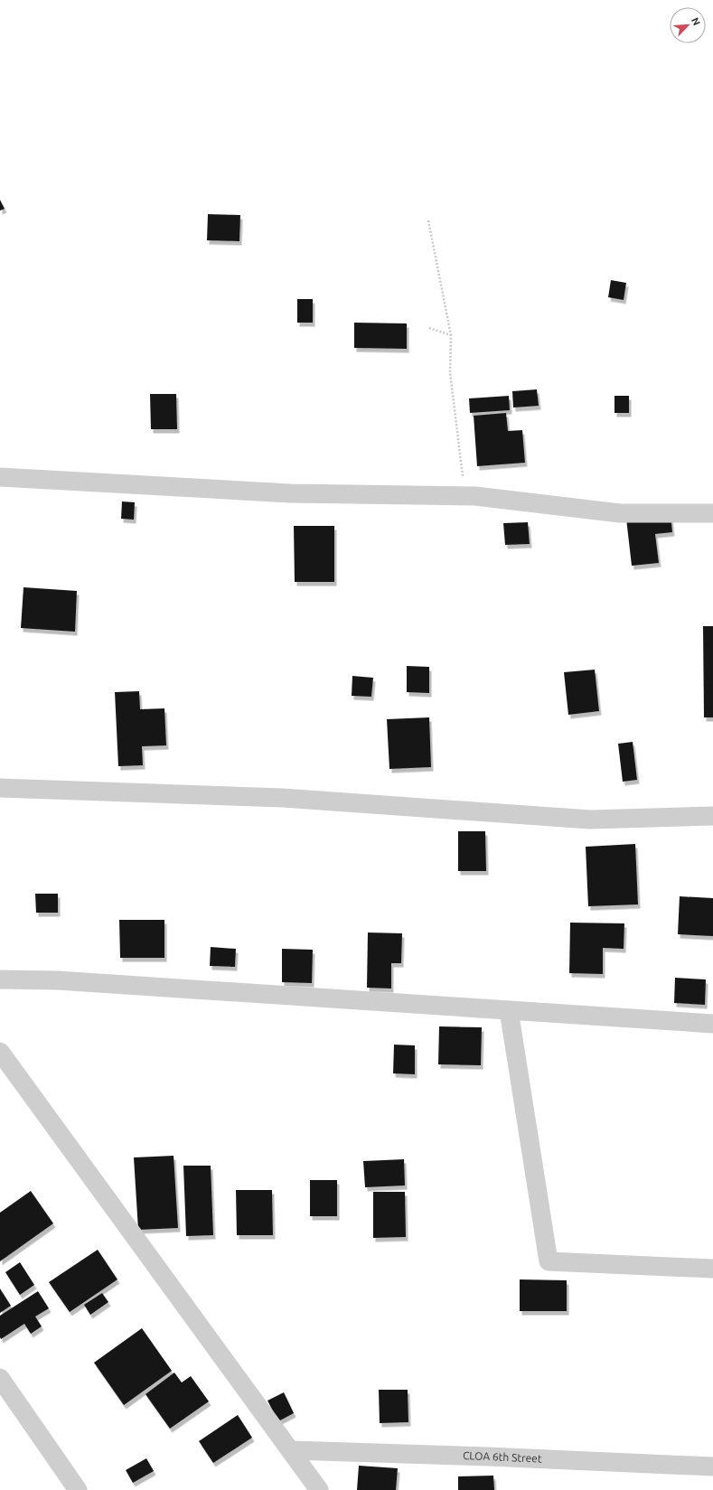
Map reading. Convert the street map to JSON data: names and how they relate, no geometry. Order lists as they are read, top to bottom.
{
  "streets": {
    "street": ["CLOA 6th Street"]
  },
  "north": "top right"
}
